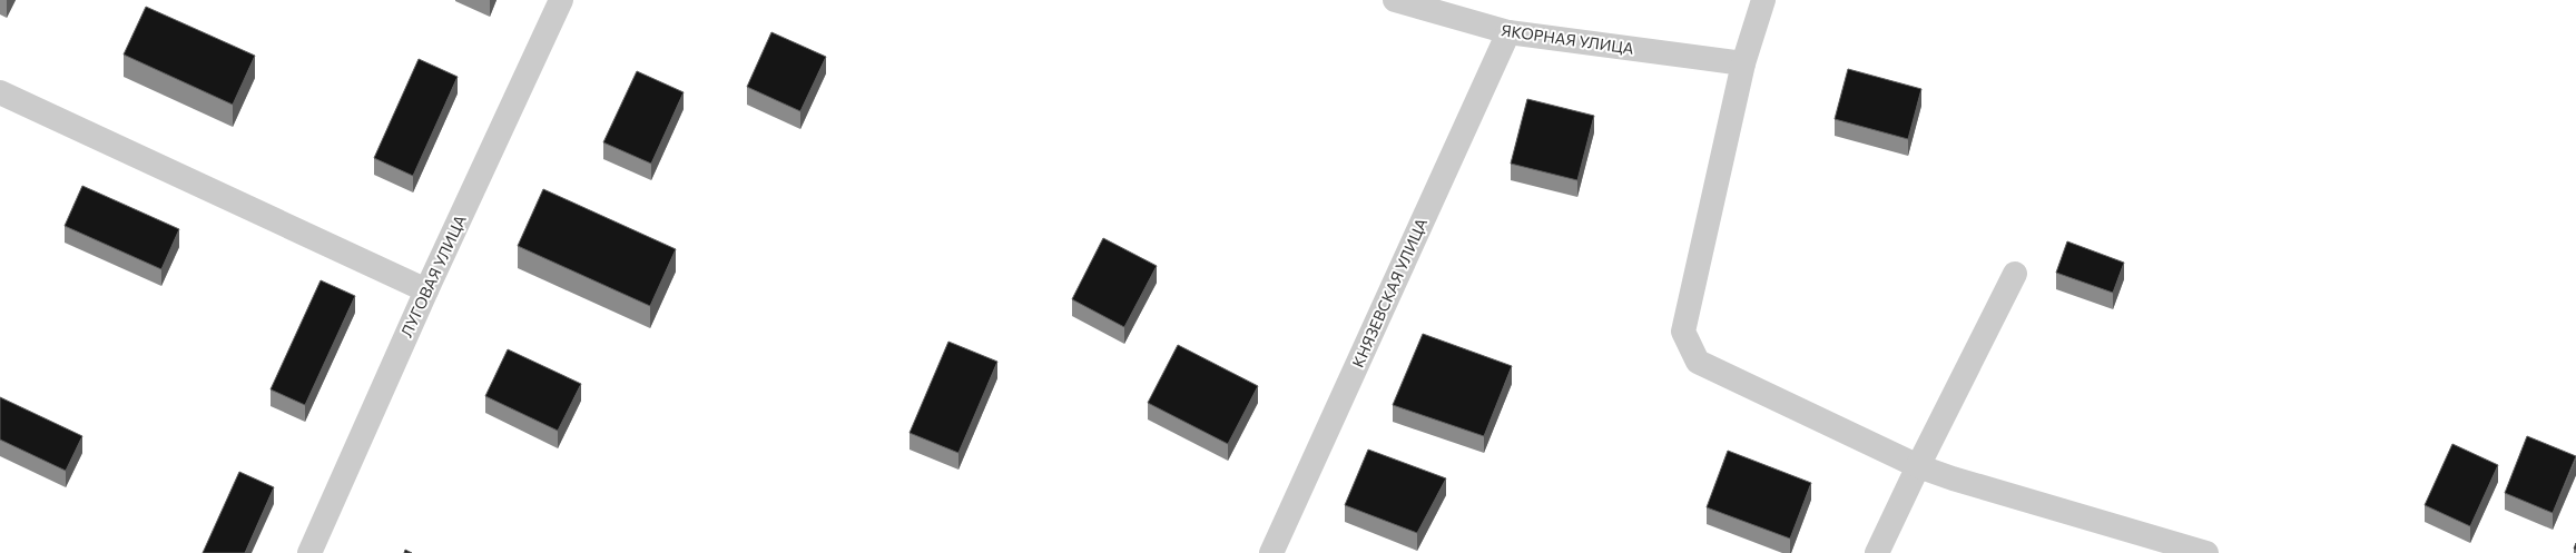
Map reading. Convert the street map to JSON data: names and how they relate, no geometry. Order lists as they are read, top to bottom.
{
  "streets": {
    "street": ["ЯКОРНАЯ УЛИЦА", "ЛУГОВАЯ УЛИЦА", "КНЯЗЕВСКАЯ УЛИЦА"]
  },
  "crossings": [
    ["ЯКОРНАЯ УЛИЦА", "КНЯЗЕВСКАЯ УЛИЦА"]
  ]
}
